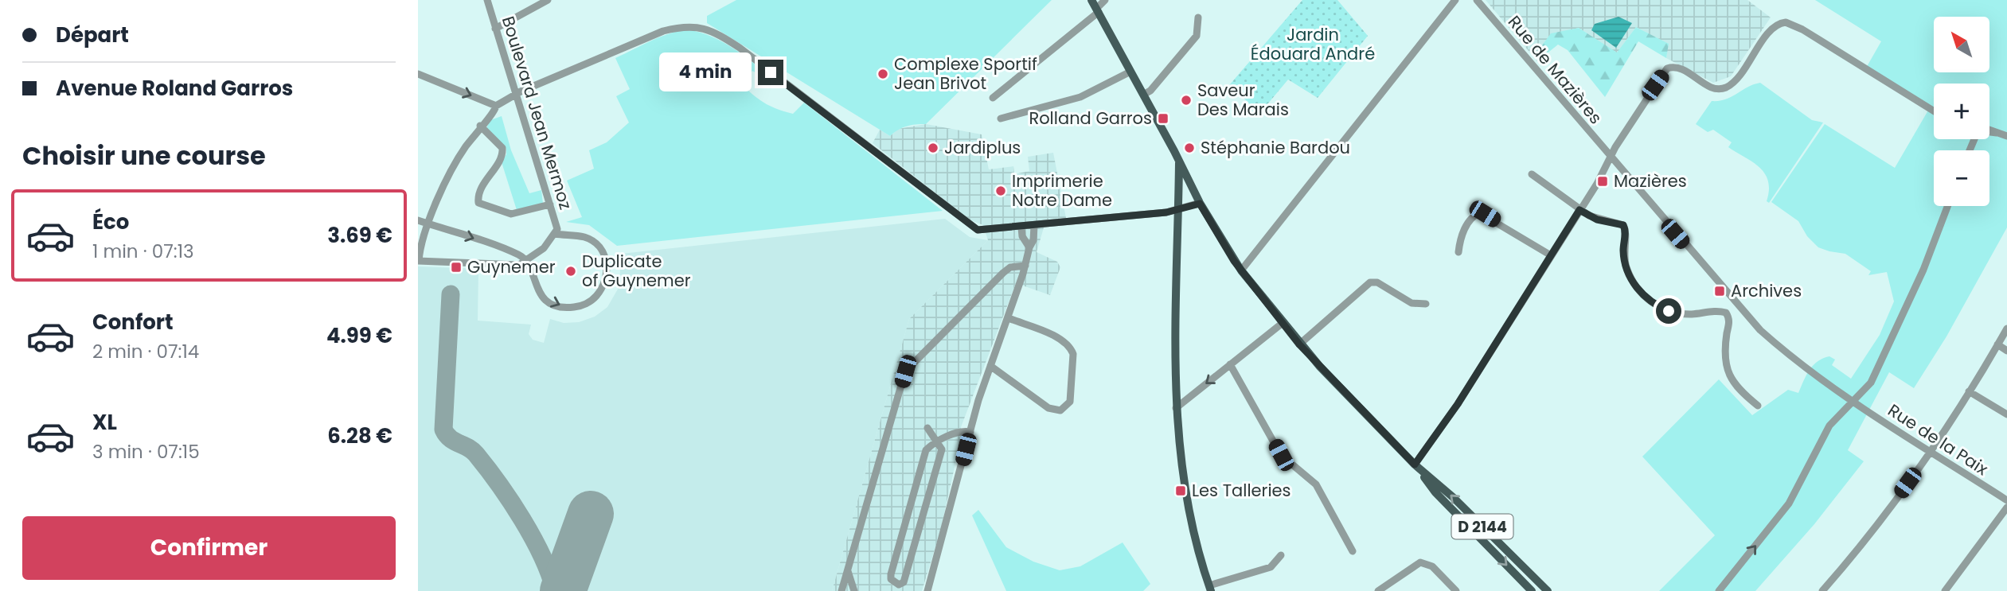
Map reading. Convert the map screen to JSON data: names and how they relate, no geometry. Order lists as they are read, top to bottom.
{
  "streets": {
    "main road": ["D 2144"],
    "street": ["Rue de Mazières", "Boulevard Jean Mermoz", "Rue de la Paix"]
  },
  "crossings": [
    ["Rue de Mazières", "Rue de la Paix"]
  ],
  "parks": ["Jardin Édouard André"],
  "places": {
    "other": [
      "Complexe Sportif Jean Brivot",
      "Saveur Des Marais",
      "Jardiplus",
      "Stéphanie Bardou",
      "Imprimerie Notre Dame",
      "Duplicate of Guynemer"
    ],
    "transit": [
      "Rolland Garros",
      "Mazières",
      "Guynemer",
      "Archives",
      "Les Talleries"
    ]
  },
  "north": "top left",
  "page": {
    "banner": ["Départ", "Avenue Roland Garros"],
    "map_buttons": ["+", "−"],
    "bubble": "4 min",
    "heading": "Choisir une course",
    "list": [
      {
        "name": "Éco",
        "note": "1 min · 07:13",
        "value": "3.69 €"
      },
      {
        "name": "Confort",
        "note": "2 min · 07:14",
        "value": "4.99 €"
      },
      {
        "name": "XL",
        "note": "3 min · 07:15",
        "value": "6.28 €"
      }
    ],
    "buttons": "Confirmer"
  }
}
